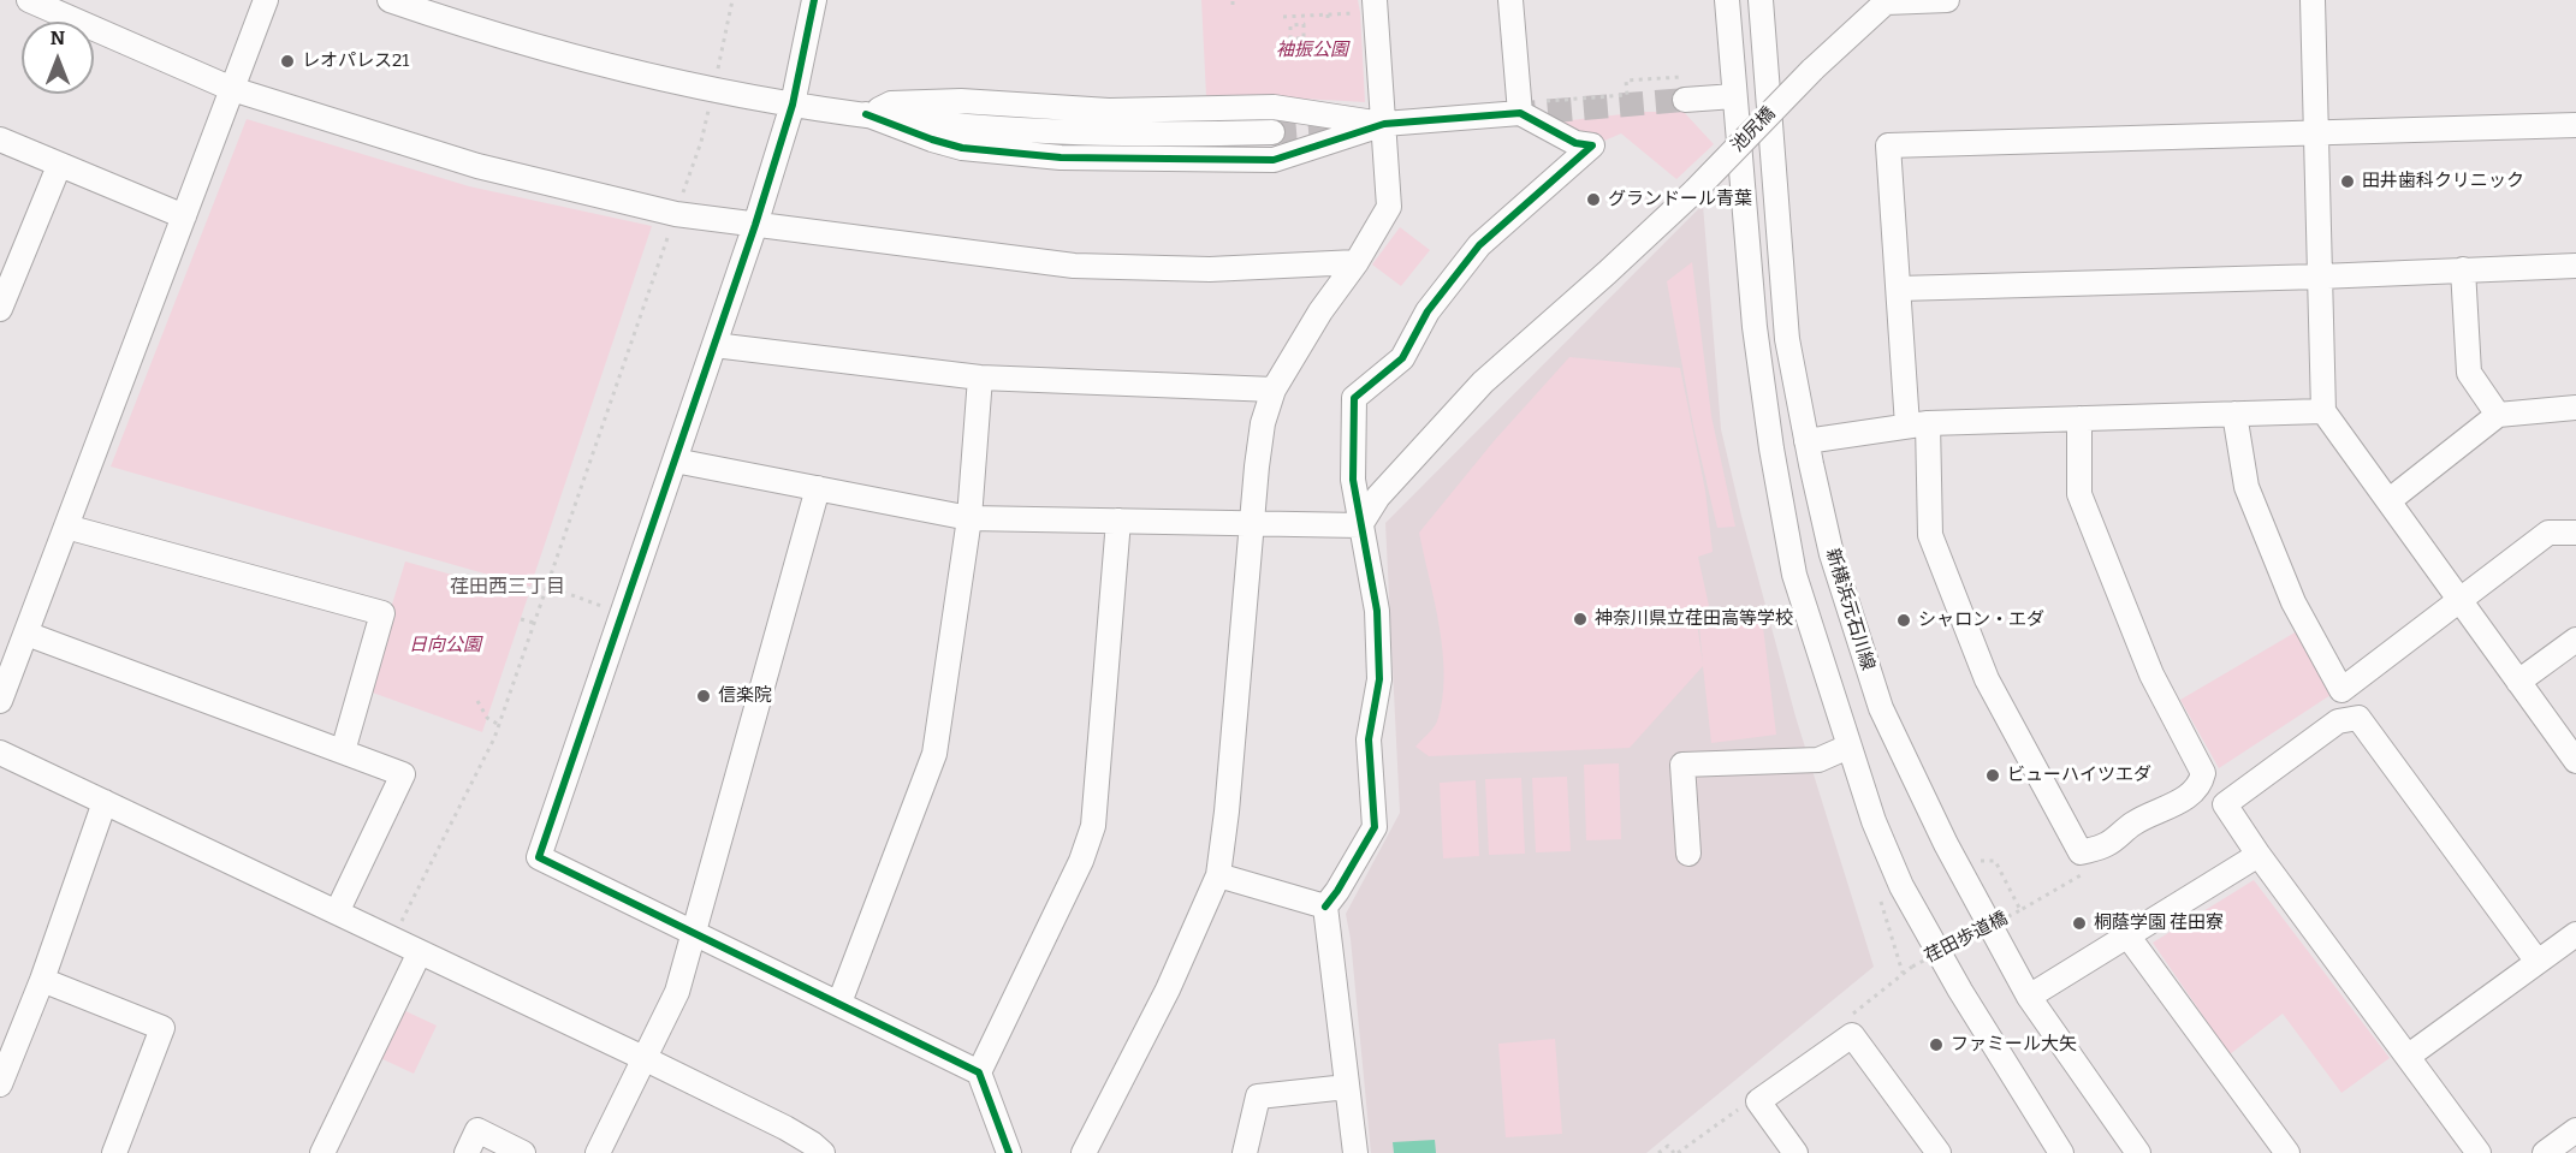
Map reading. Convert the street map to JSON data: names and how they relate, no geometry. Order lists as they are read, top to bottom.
{
  "streets": {
    "street": ["池尻橋", "新横浜元石川線"],
    "path": ["荏田歩道橋"]
  },
  "districts": ["荏田西三丁目"],
  "parks": ["袖振公園", "日向公園"],
  "places": [
    "レオパレス21",
    "田井歯科クリニック",
    "グランドール青葉",
    "神奈川県立荏田高等学校",
    "シャロン・エダ",
    "信楽院",
    "ビューハイツエダ",
    "桐蔭学園 荏田寮",
    "ファミール大矢"
  ],
  "north": "top"
}
